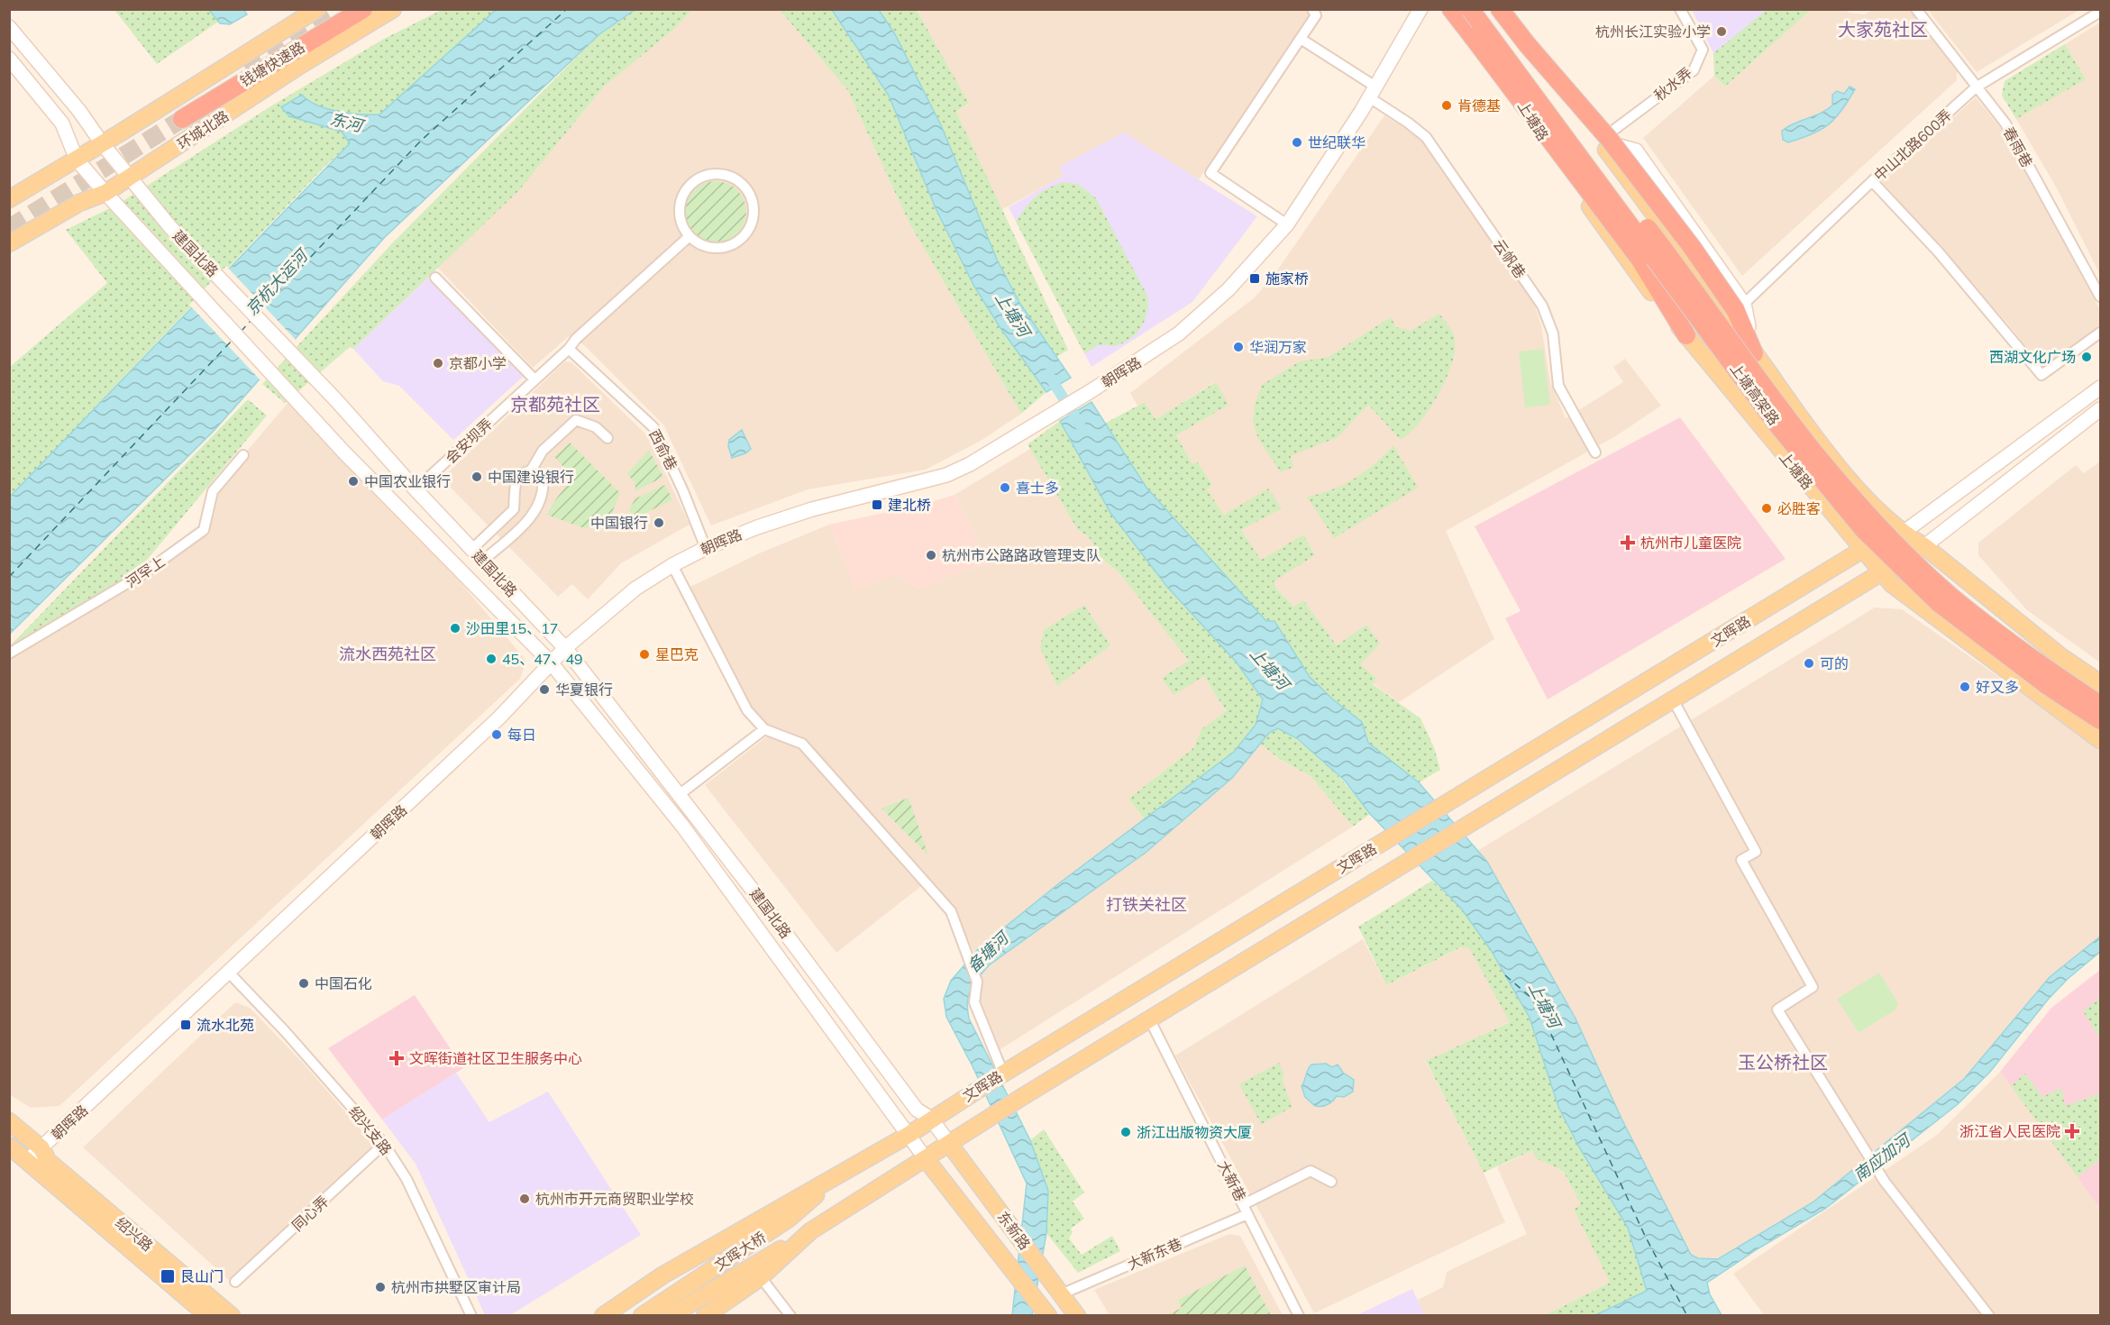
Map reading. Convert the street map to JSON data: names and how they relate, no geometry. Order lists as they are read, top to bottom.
{
  "streets": {
    "highway": ["钱塘快速路", "上塘高架路"],
    "main road": [
      "上塘路",
      "环城北路",
      "建国北路",
      "朝晖路",
      "文晖路",
      "东新路",
      "绍兴路",
      "文晖大桥"
    ],
    "street": [
      "秋水弄",
      "中山北路600弄",
      "春雨巷",
      "云帆巷",
      "会安坝弄",
      "西俞巷",
      "河罕上",
      "绍兴支路",
      "大新巷",
      "同心弄",
      "大新东巷"
    ]
  },
  "crossings": [
    ["上塘路", "文晖路"],
    ["环城北路", "建国北路"],
    ["中山北路600弄", "春雨巷"],
    ["建国北路", "朝晖路"],
    ["建国北路", "会安坝弄"],
    ["建国北路", "文晖路"],
    ["建国北路", "东新路"],
    ["云帆巷", "朝晖路"],
    ["朝晖路", "西俞巷"],
    ["朝晖路", "绍兴支路"],
    ["朝晖路", "绍兴路"],
    ["会安坝弄", "西俞巷"],
    ["文晖路", "大新巷"],
    ["文晖路", "东新路"],
    ["文晖路", "文晖大桥"],
    ["绍兴支路", "同心弄"],
    ["大新巷", "大新东巷"],
    ["东新路", "大新东巷"]
  ],
  "districts": [
    "大家苑社区",
    "京都苑社区",
    "流水西苑社区",
    "打铁关社区",
    "玉公桥社区"
  ],
  "water": [
    "东河",
    "京杭大运河",
    "上塘河",
    "备塘河",
    "南应加河"
  ],
  "places": {
    "other": [
      "杭州长江实验小学",
      "肯德基",
      "世纪联华",
      "华润万家",
      "西湖文化广场",
      "京都小学",
      "中国建设银行",
      "中国农业银行",
      "喜士多",
      "必胜客",
      "中国银行",
      "杭州市公路路政管理支队",
      "沙田里15、17",
      "星巴克",
      "45、47、49",
      "可的",
      "好又多",
      "华夏银行",
      "每日",
      "中国石化",
      "浙江出版物资大厦",
      "杭州市开元商贸职业学校",
      "杭州市拱墅区审计局"
    ],
    "transit": [
      "施家桥",
      "建北桥",
      "流水北苑",
      "艮山门"
    ],
    "health": ["杭州市儿童医院", "文晖街道社区卫生服务中心", "浙江省人民医院"]
  }
}
